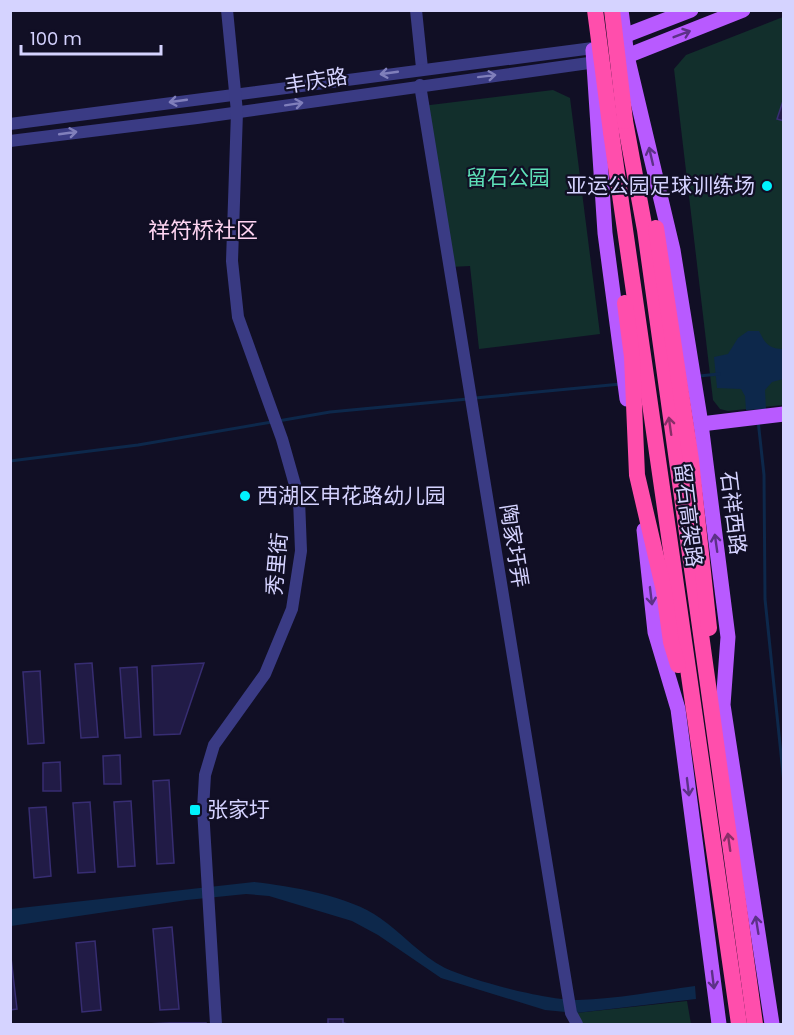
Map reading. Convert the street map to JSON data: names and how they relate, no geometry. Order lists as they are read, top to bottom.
{
  "streets": {
    "highway": ["留石高架路"],
    "main road": ["石祥西路"],
    "street": ["丰庆路", "陶家圩弄", "秀里街"]
  },
  "crossings": [
    ["丰庆路", "陶家圩弄"],
    ["丰庆路", "秀里街"],
    ["石祥西路", "留石高架路"]
  ],
  "districts": ["祥符桥社区"],
  "parks": ["留石公园"],
  "places": {
    "other": ["亚运公园足球训练场", "西湖区申花路幼儿园"],
    "transit": ["张家圩"]
  },
  "scale_bar": "100 m"
}
